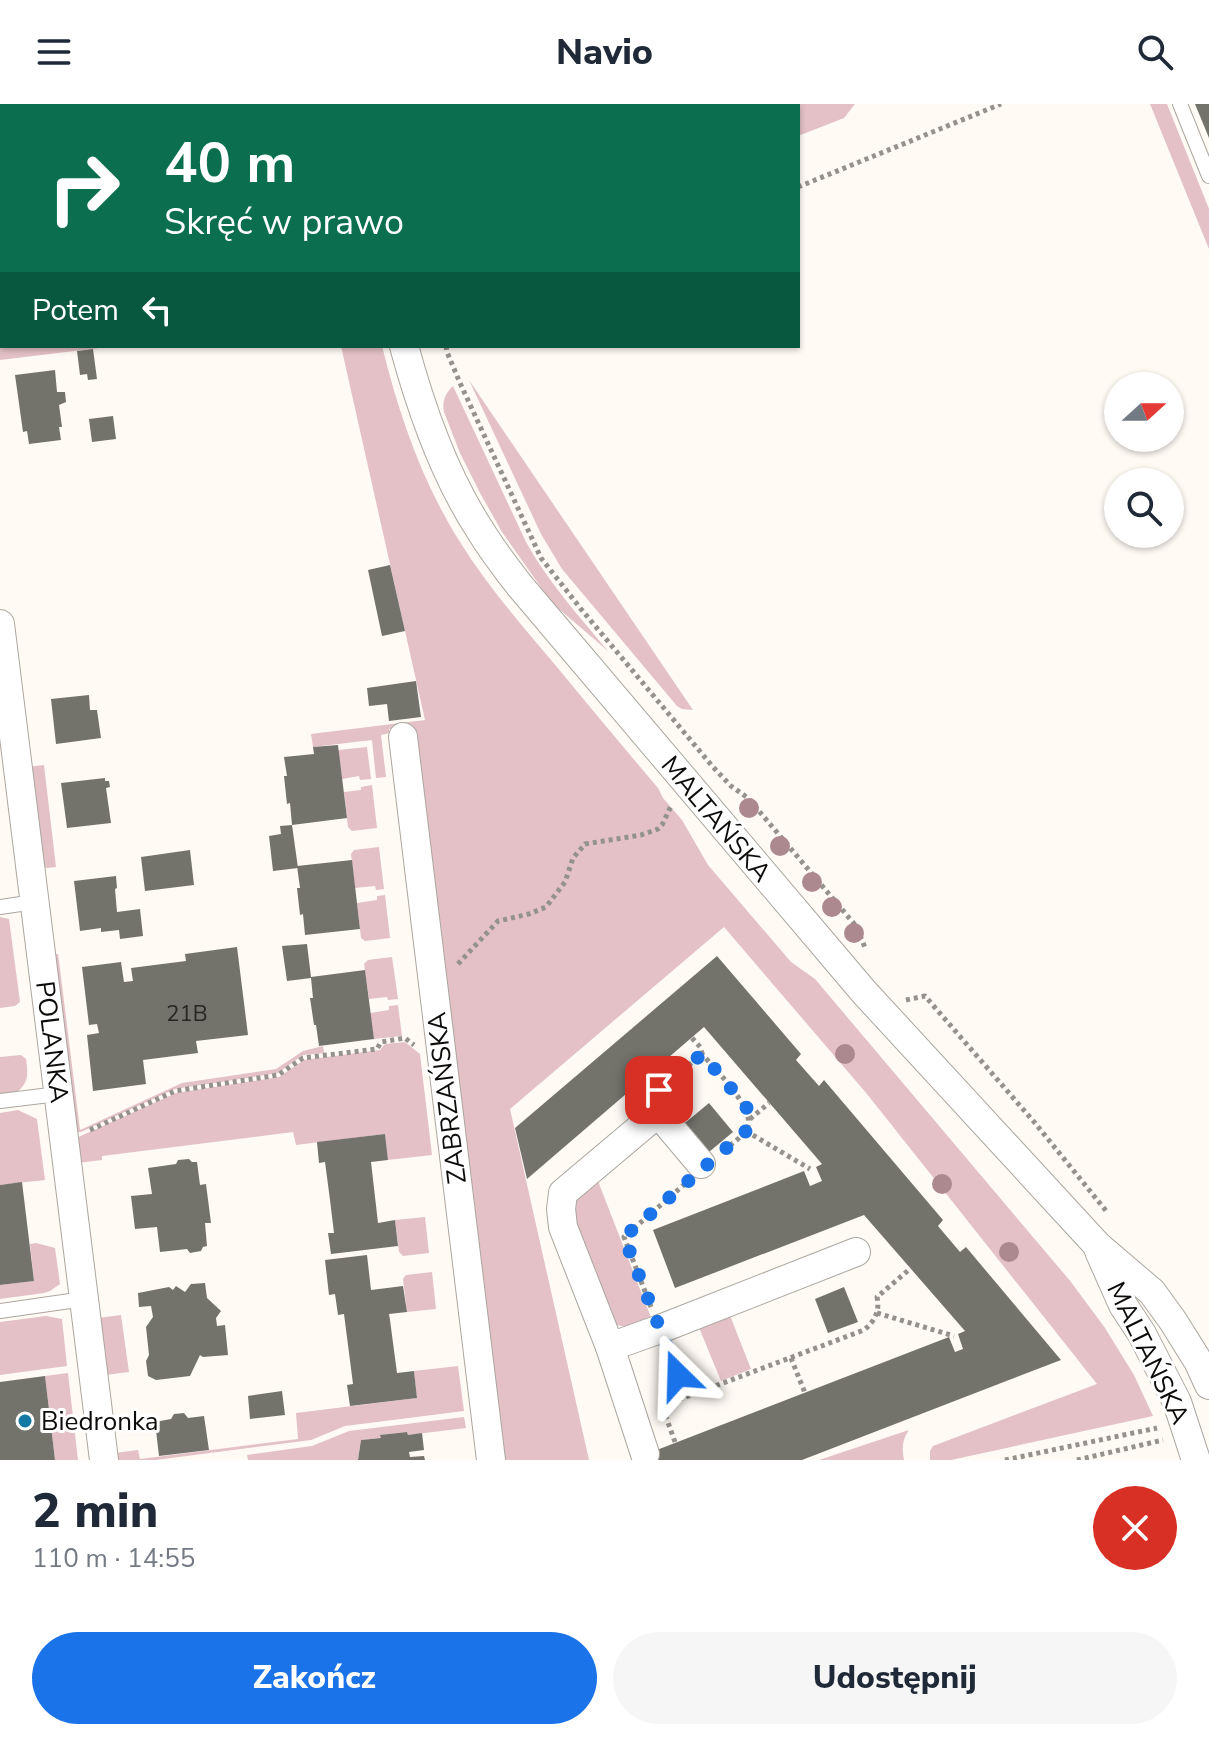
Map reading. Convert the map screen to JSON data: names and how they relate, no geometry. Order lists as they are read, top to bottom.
{
  "streets": {
    "street": ["MALTAŃSKA", "POLANKA", "ZABRZAŃSKA"]
  },
  "places": ["Biedronka"],
  "house_numbers": ["21B"],
  "north": "right",
  "page": {
    "header": "Navio",
    "turn": ["40 m", "Skręć w prawo"],
    "then": "Potem",
    "heading": ["2 min", "110 m · 14:55"],
    "buttons": ["Zakończ", "Udostępnij"]
  }
}
